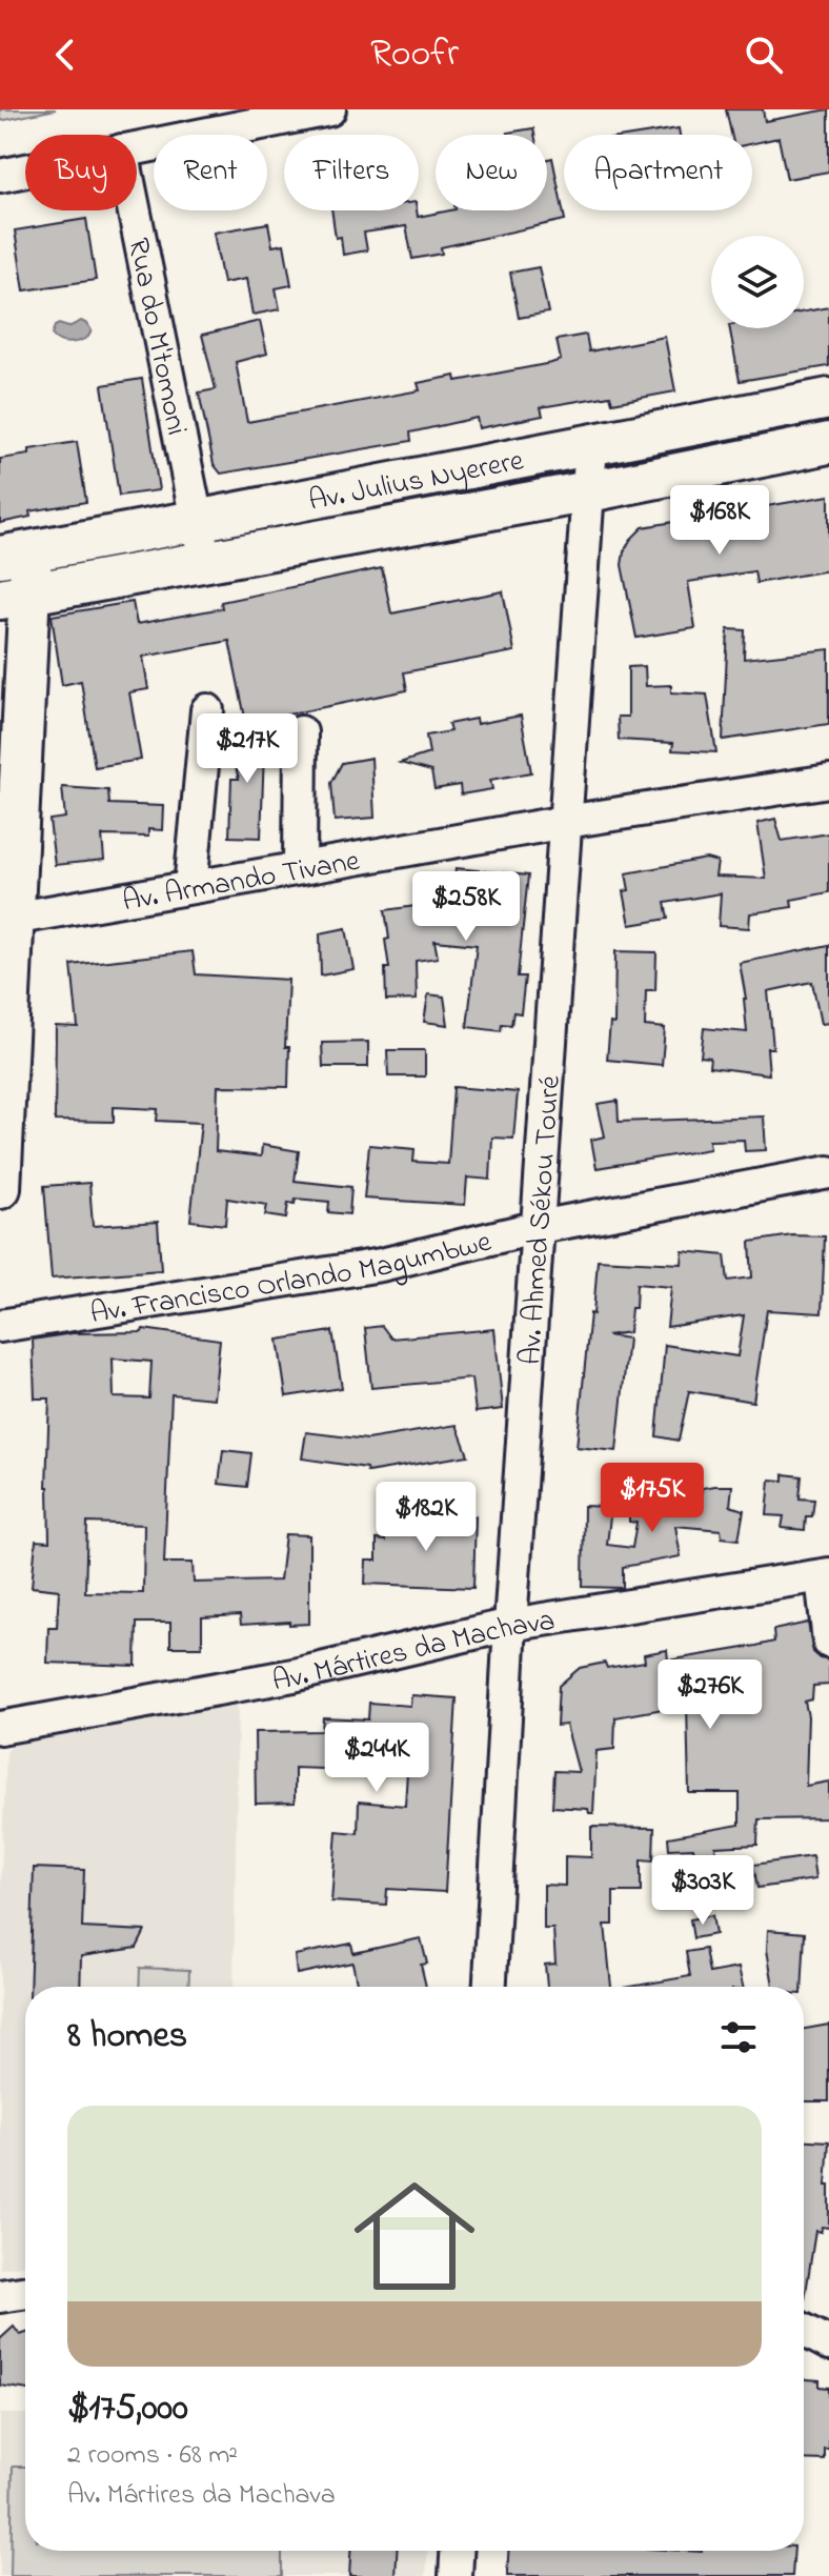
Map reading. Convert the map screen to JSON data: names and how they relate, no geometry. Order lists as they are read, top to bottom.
{
  "streets": {
    "main road": ["Av. Julius Nyerere"],
    "street": [
      "Rua do M'tomoni",
      "Av. Armando Tivane",
      "Av. Ahmed Sékou Touré",
      "Av. Francisco Orlando Magumbwe",
      "Av. Mártires da Machava"
    ]
  },
  "crossings": [
    ["Rua do M'tomoni", "Av. Julius Nyerere"],
    ["Av. Julius Nyerere", "Av. Ahmed Sékou Touré"],
    ["Av. Armando Tivane", "Av. Ahmed Sékou Touré"],
    ["Av. Ahmed Sékou Touré", "Av. Francisco Orlando Magumbwe"],
    ["Av. Ahmed Sékou Touré", "Av. Mártires da Machava"]
  ],
  "page": {
    "header": "Roofr",
    "chip": [
      "Buy",
      "Rent",
      "Filters",
      "New",
      "Apartment"
    ],
    "price": [
      "$168K",
      "$217K",
      "$258K",
      "$175K",
      "$182K",
      "$276K",
      "$244K",
      "$303K"
    ],
    "heading": "8 homes",
    "list": [
      {
        "name": "$175,000",
        "note": "2 rooms · 68 m² · Av. Mártires da Machava"
      }
    ]
  }
}
